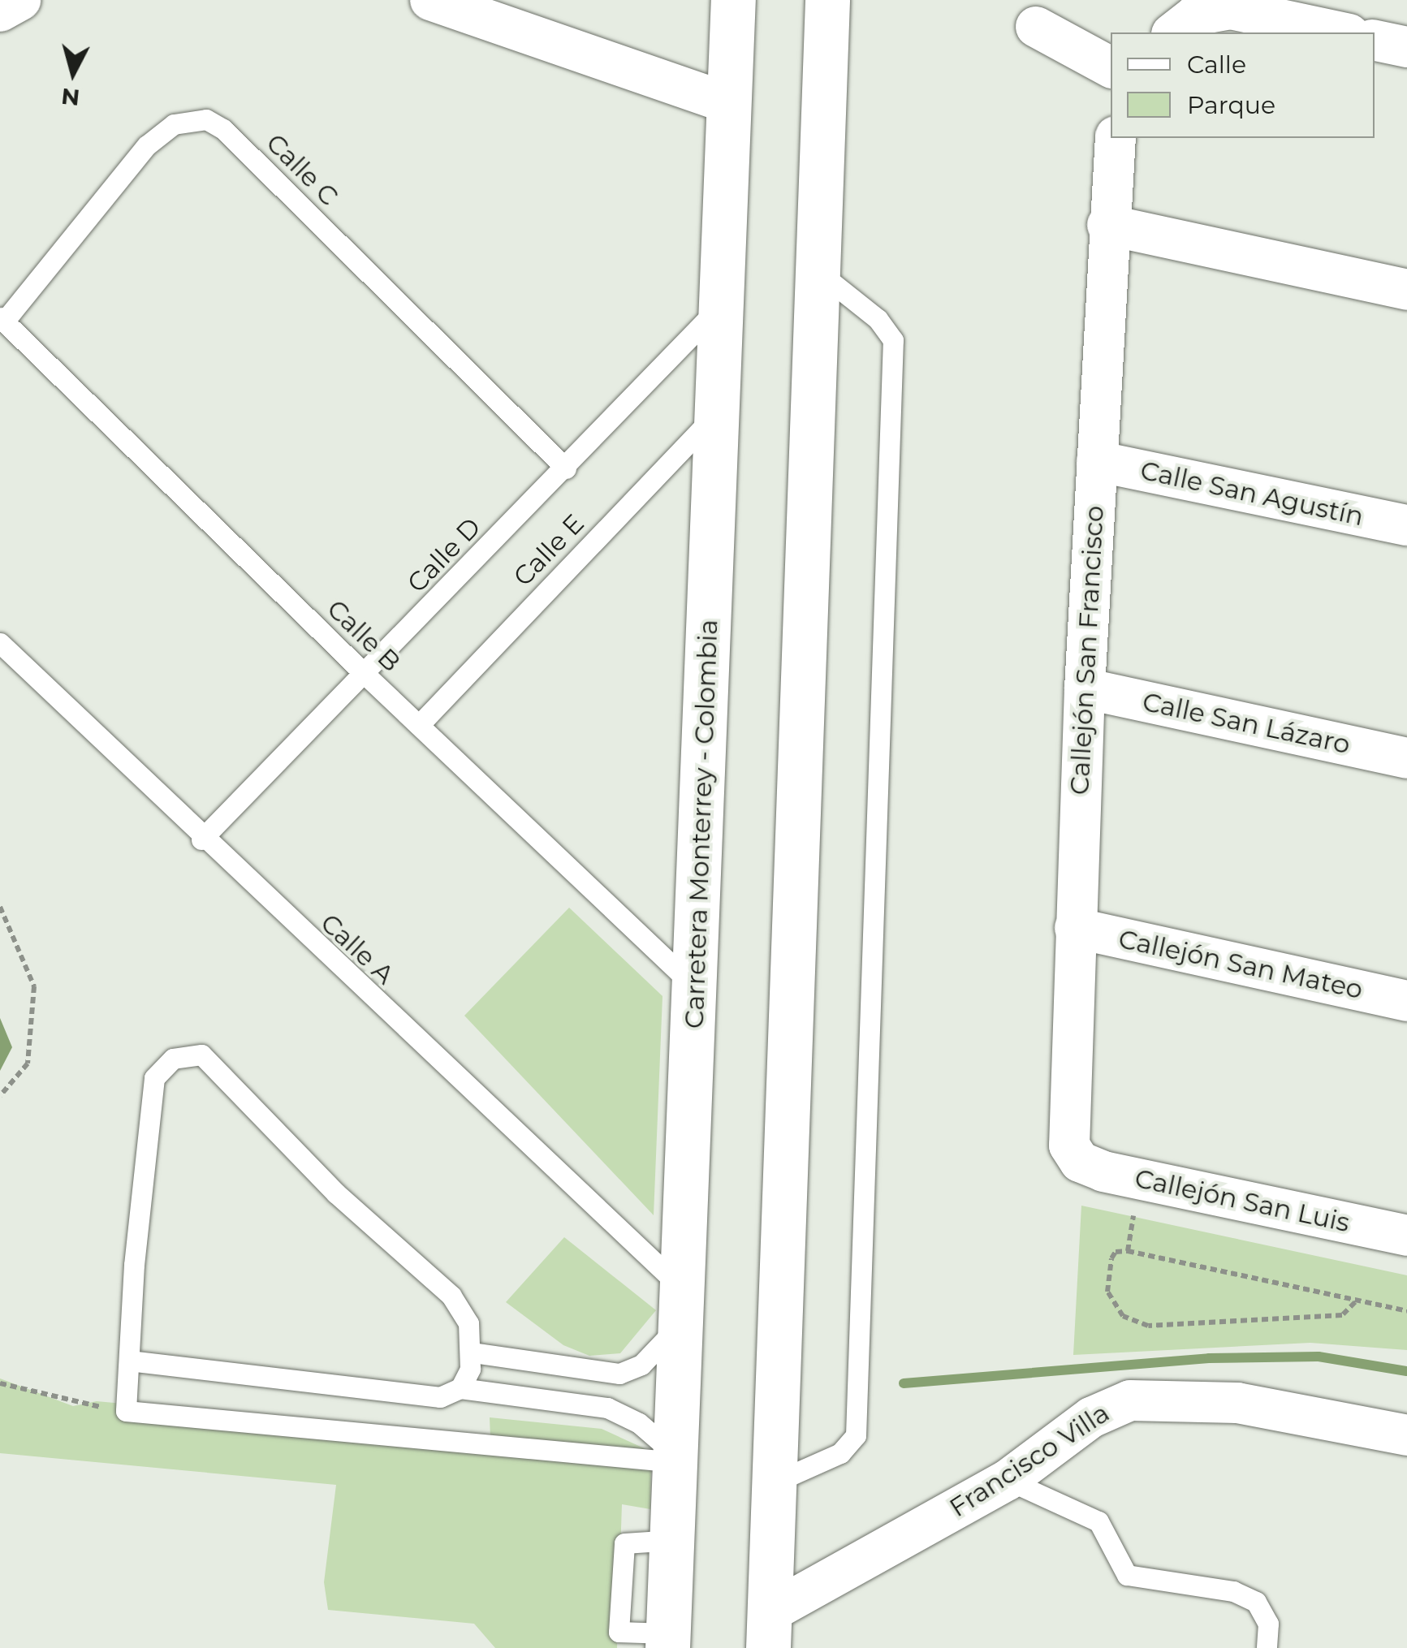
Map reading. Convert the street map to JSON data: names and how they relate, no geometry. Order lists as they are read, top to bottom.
{
  "streets": {
    "main road": ["Carretera Monterrey - Colombia"],
    "street": [
      "Calle San Agustín",
      "Callejón San Francisco",
      "Calle San Lázaro",
      "Callejón San Mateo",
      "Callejón San Luis",
      "Francisco Villa"
    ],
    "lane": [
      "Calle C",
      "Calle E",
      "Calle D",
      "Calle B",
      "Calle A"
    ]
  },
  "crossings": [
    ["Calle C", "Calle D"],
    ["Calle C", "Calle B"],
    ["Calle San Agustín", "Callejón San Francisco"],
    ["Calle E", "Calle B"],
    ["Calle E", "Carretera Monterrey - Colombia"],
    ["Calle D", "Calle B"],
    ["Calle D", "Carretera Monterrey - Colombia"],
    ["Calle D", "Calle A"],
    ["Calle B", "Carretera Monterrey - Colombia"],
    ["Callejón San Francisco", "Calle San Lázaro"],
    ["Callejón San Francisco", "Callejón San Mateo"],
    ["Callejón San Francisco", "Callejón San Luis"],
    ["Carretera Monterrey - Colombia", "Calle A"]
  ],
  "legend": ["Calle", "Parque"],
  "north": "bottom"
}
